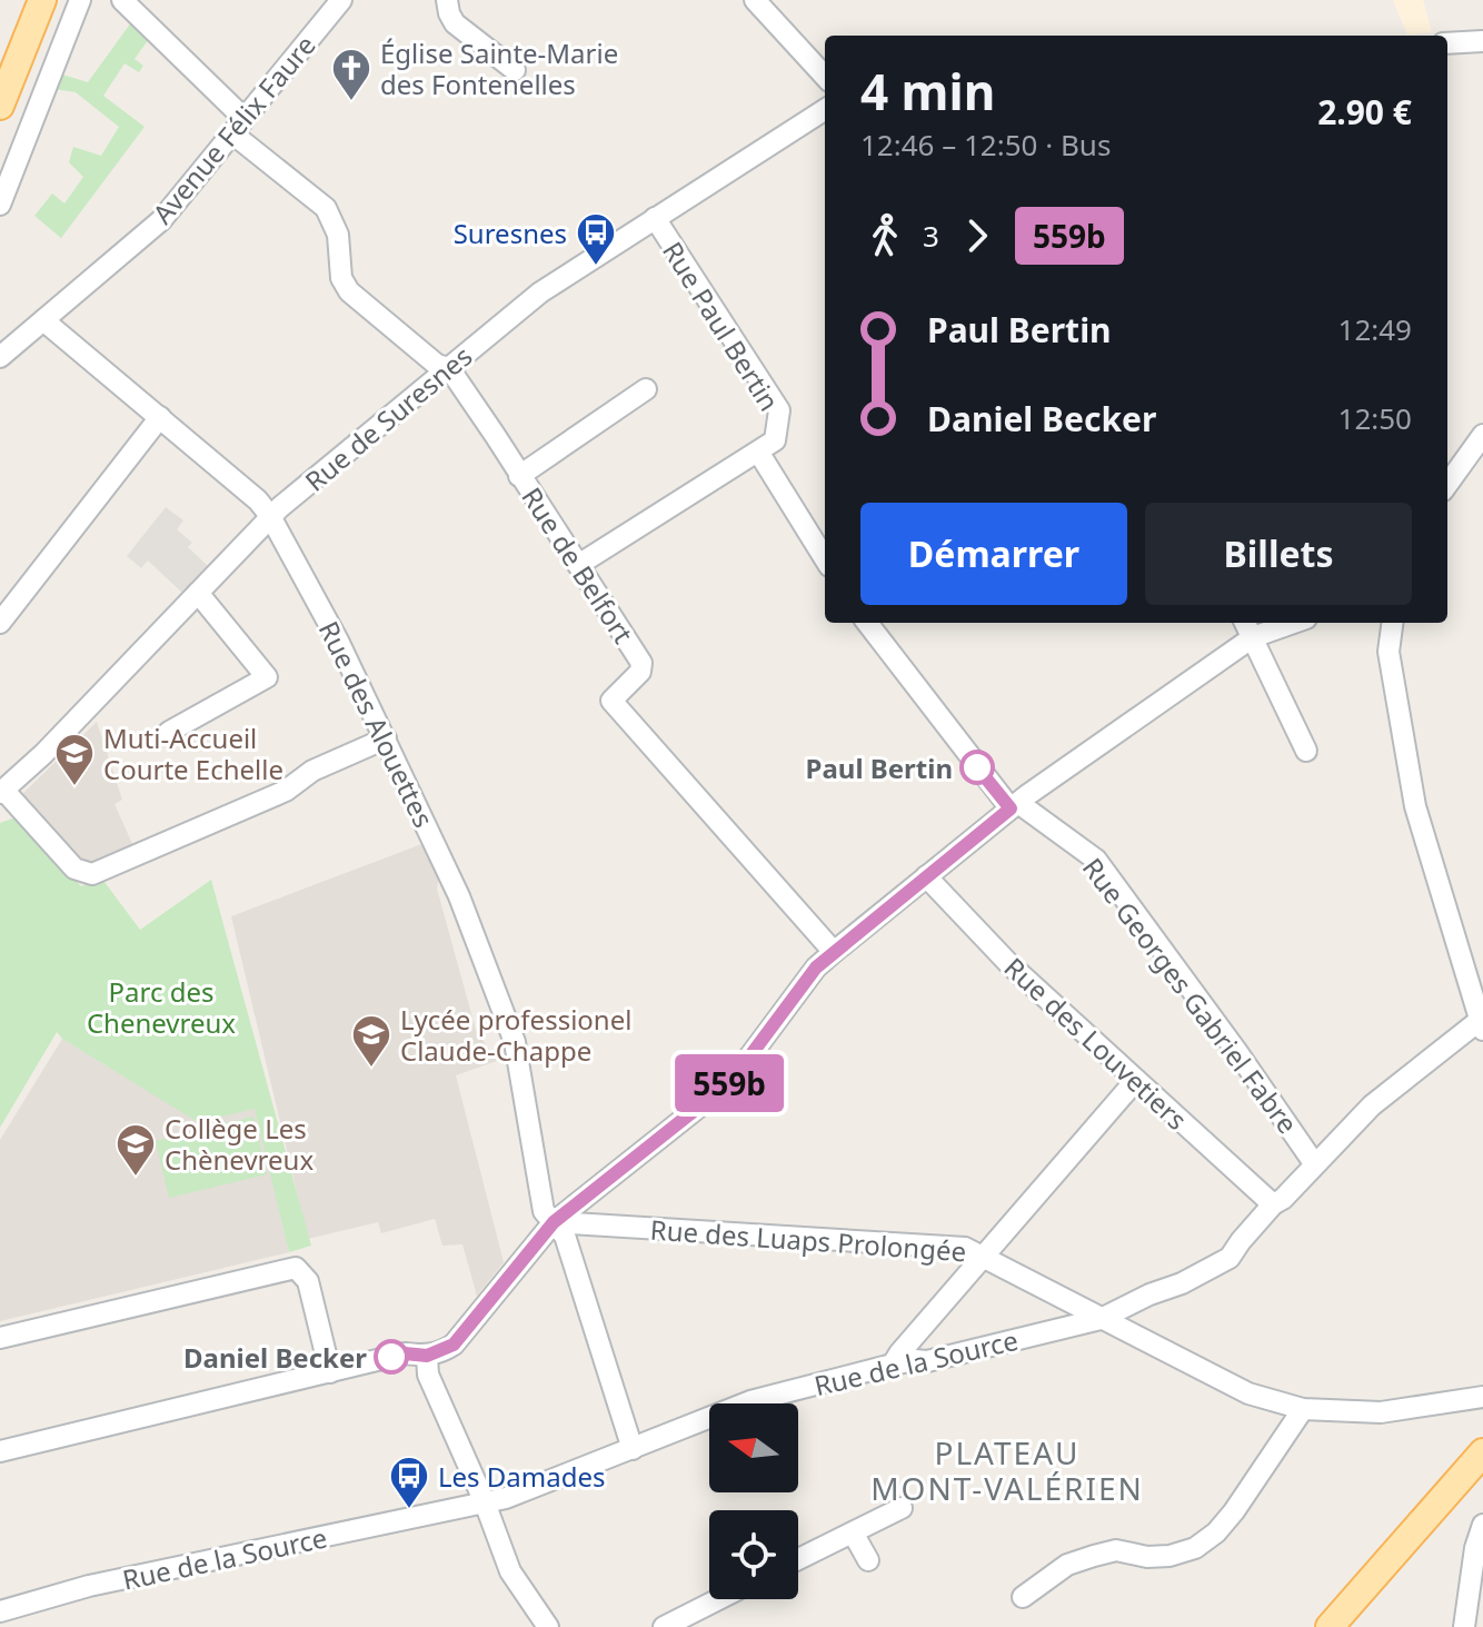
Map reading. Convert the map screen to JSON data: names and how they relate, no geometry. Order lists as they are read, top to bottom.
{
  "streets": {
    "street": [
      "Avenue Félix Faure",
      "Rue Paul Bertin",
      "Rue de Suresnes",
      "Rue de Belfort",
      "Rue des Alouettes",
      "Rue Georges Gabriel Fabre",
      "Rue des Louvetiers",
      "Rue des Luaps Prolongée",
      "Rue de la Source"
    ]
  },
  "crossings": [
    ["Avenue Félix Faure", "Rue des Alouettes"],
    ["Rue Paul Bertin", "Rue de Suresnes"],
    ["Rue de Suresnes", "Rue de Belfort"],
    ["Rue de Suresnes", "Rue des Alouettes"],
    ["Rue des Alouettes", "Rue des Luaps Prolongée"],
    ["Rue des Alouettes", "Rue de la Source"],
    ["Rue Georges Gabriel Fabre", "Rue de la Source"],
    ["Rue des Louvetiers", "Rue de la Source"],
    ["Rue des Luaps Prolongée", "Rue de la Source"]
  ],
  "districts": ["PLATEAU MONT-VALÉRIEN"],
  "parks": ["Parc des Chenevreux"],
  "places": {
    "church": ["Église Sainte-Marie des Fontenelles"],
    "bus stop": ["Suresnes", "Les Damades"],
    "other": ["Paul Bertin", "Daniel Becker"],
    "school or university": ["Muti-Accueil Courte Echelle", "Lycée professionel Claude-Chappe", "Collège Les Chènevreux"]
  },
  "lines": ["bus line 559b"],
  "north": "left",
  "page": {
    "on_map": "559b",
    "heading": ["4 min", "12:46 – 12:50 · Bus", "2.90 €"],
    "legs": ["3", "559b"],
    "list": [
      {
        "name": "Paul Bertin",
        "value": "12:49"
      },
      {
        "name": "Daniel Becker",
        "value": "12:50"
      }
    ],
    "buttons": ["Démarrer", "Billets"]
  }
}
